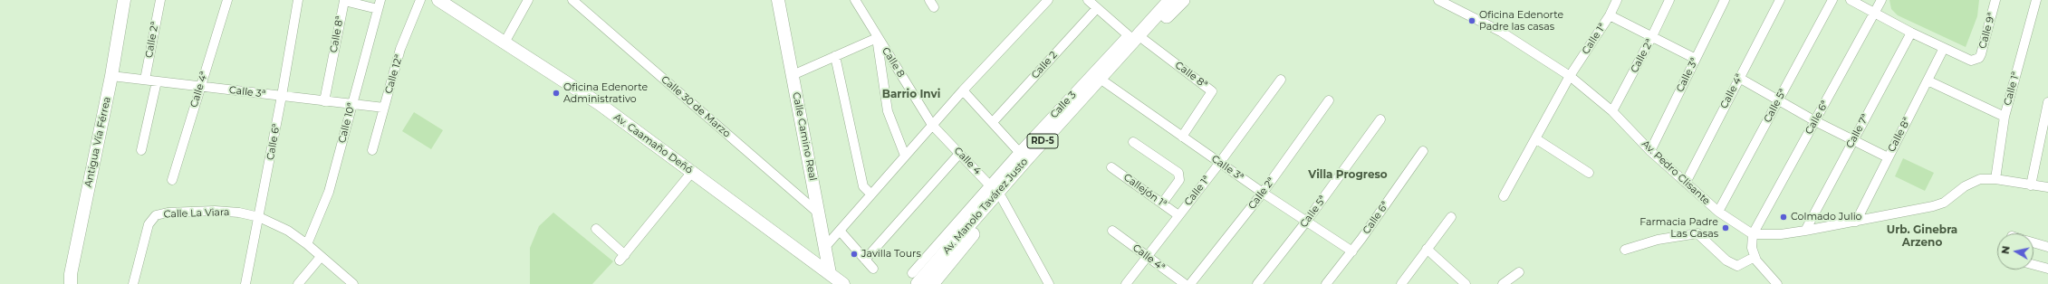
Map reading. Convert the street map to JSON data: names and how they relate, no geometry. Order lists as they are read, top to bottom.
{
  "streets": {
    "main road": ["RD-5", "Av. Manolo Tavárez Justo"],
    "street": [
      "Calle 9ª",
      "Calle 8ª",
      "Calle 1ª",
      "Calle 2ª",
      "Calle 8",
      "Calle 2",
      "Calle 12ª",
      "Calle 3ª",
      "Calle 4ª",
      "Calle 3",
      "Calle 5ª",
      "Calle 30 de Marzo",
      "Calle 6ª",
      "Calle 10ª",
      "Calle 7ª",
      "Calle Camino Real",
      "Antigua Vía Férrea",
      "Av. Caamaño Deñó",
      "Calle 4",
      "Av. Pedro Clisante",
      "Callejón 1ª",
      "Calle La Viara"
    ]
  },
  "crossings": [
    ["Calle 9ª", "Calle 8ª"],
    ["Calle 8ª", "Calle 3ª"],
    ["Calle 8ª", "Calle 3"],
    ["Calle 8ª", "Calle 10ª"],
    ["Calle 8ª", "Av. Manolo Tavárez Justo"],
    ["Calle 1ª", "Calle 3ª"],
    ["Calle 1ª", "Calle 4ª"],
    ["Calle 1ª", "Av. Pedro Clisante"],
    ["Calle 1ª", "Callejón 1ª"],
    ["Calle 2ª", "Calle 3ª"],
    ["Calle 2ª", "Av. Pedro Clisante"],
    ["Calle 8", "Calle 4"],
    ["Calle 12ª", "Calle 3ª"],
    ["Calle 3ª", "Calle 4ª"],
    ["Calle 3ª", "Calle 5ª"],
    ["Calle 3ª", "Calle 6ª"],
    ["Calle 3ª", "Calle 10ª"],
    ["Calle 3ª", "Antigua Vía Férrea"],
    ["Calle 3ª", "Av. Pedro Clisante"],
    ["Calle 3ª", "Av. Manolo Tavárez Justo"],
    ["Calle 4ª", "Av. Pedro Clisante"],
    ["Calle 3", "Calle 4"],
    ["Calle 3", "Av. Manolo Tavárez Justo"],
    ["Calle 5ª", "Av. Pedro Clisante"],
    ["Calle 30 de Marzo", "Calle Camino Real"],
    ["Calle 6ª", "Av. Pedro Clisante"],
    ["Calle 6ª", "Calle La Viara"],
    ["Calle 10ª", "Calle La Viara"],
    ["Calle Camino Real", "Av. Caamaño Deñó"],
    ["Calle 4", "Av. Manolo Tavárez Justo"]
  ],
  "districts": ["Barrio Invi", "Villa Progreso", "Urb. Ginebra Arzeno"],
  "places": [
    "Oficina Edenorte Padre las casas",
    "Oficina Edenorte Administrativo",
    "Colmado Julio",
    "Farmacia Padre Las Casas",
    "Javilla Tours"
  ],
  "north": "left"
}
